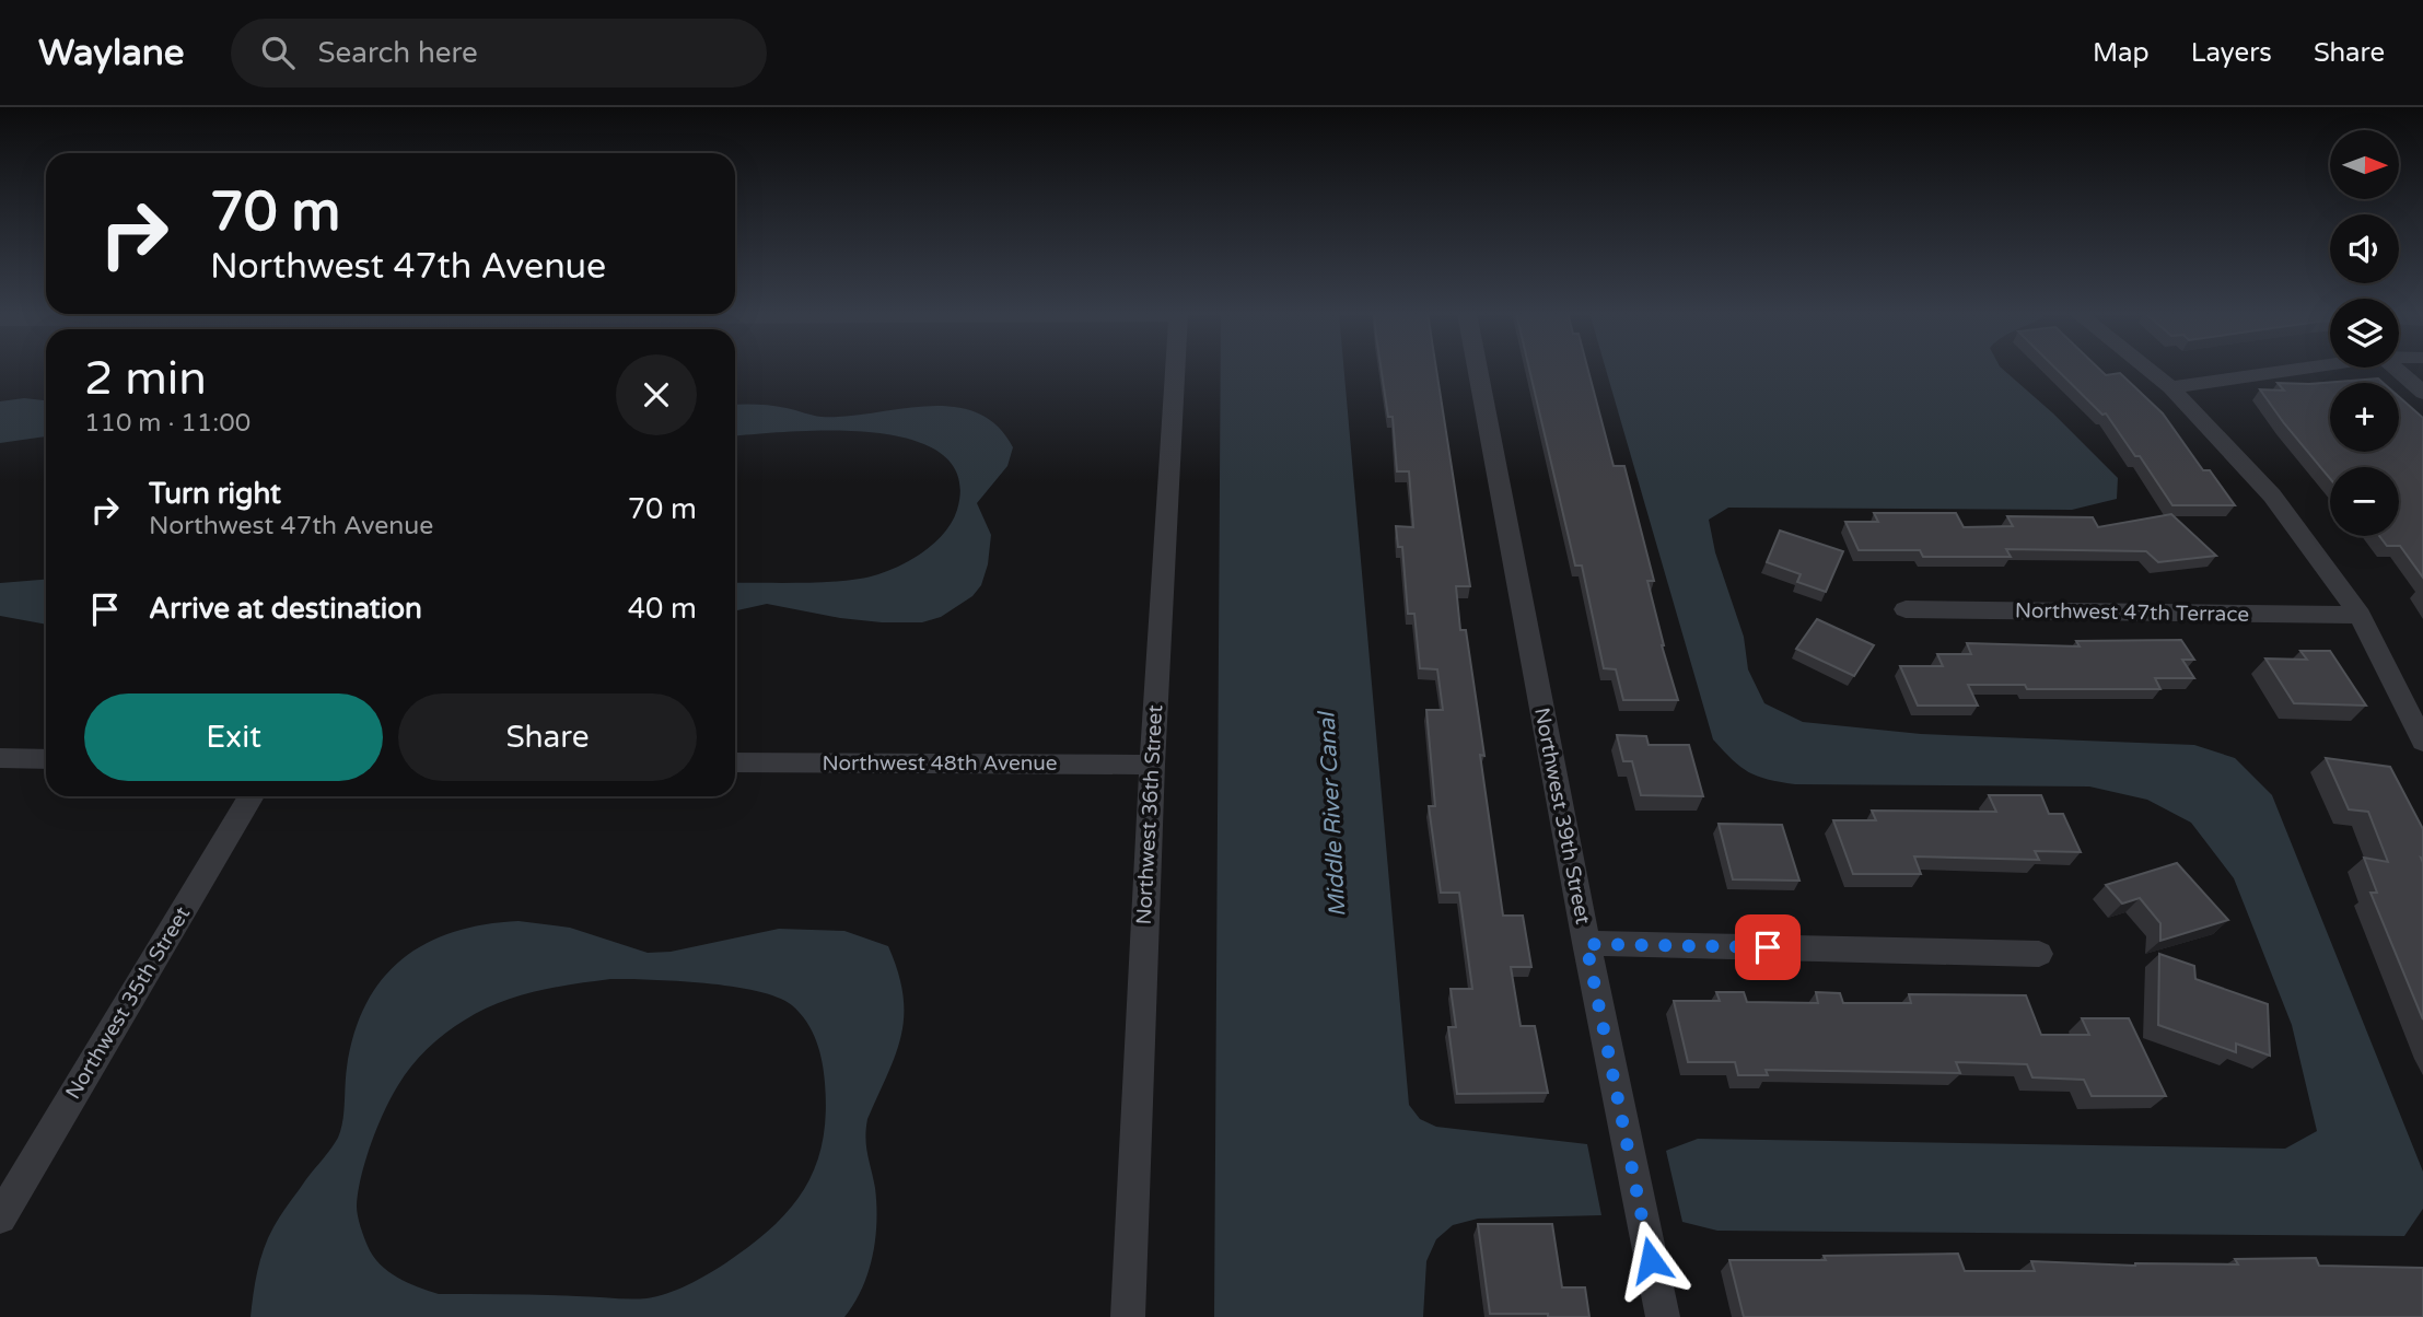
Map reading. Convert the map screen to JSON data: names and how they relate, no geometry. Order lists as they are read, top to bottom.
{
  "streets": {
    "street": [
      "Northwest 47th Terrace",
      "Northwest 48th Avenue",
      "Northwest 36th Street",
      "Northwest 39th Street",
      "Northwest 35th Street"
    ]
  },
  "crossings": [
    ["Northwest 48th Avenue", "Northwest 36th Street"]
  ],
  "water": ["Middle River Canal"],
  "north": "right",
  "page": {
    "header": "Waylane",
    "search": "Search here",
    "nav": ["Map", "Layers", "Share"],
    "map_buttons": ["+", "−"],
    "turn": ["70 m", "Northwest 47th Avenue"],
    "heading": ["2 min", "110 m · 11:00"],
    "list": [
      {
        "name": "Turn right",
        "note": "Northwest 47th Avenue",
        "value": "70 m"
      },
      {
        "name": "Arrive at destination",
        "value": "40 m"
      }
    ],
    "buttons": ["Exit", "Share"]
  }
}
